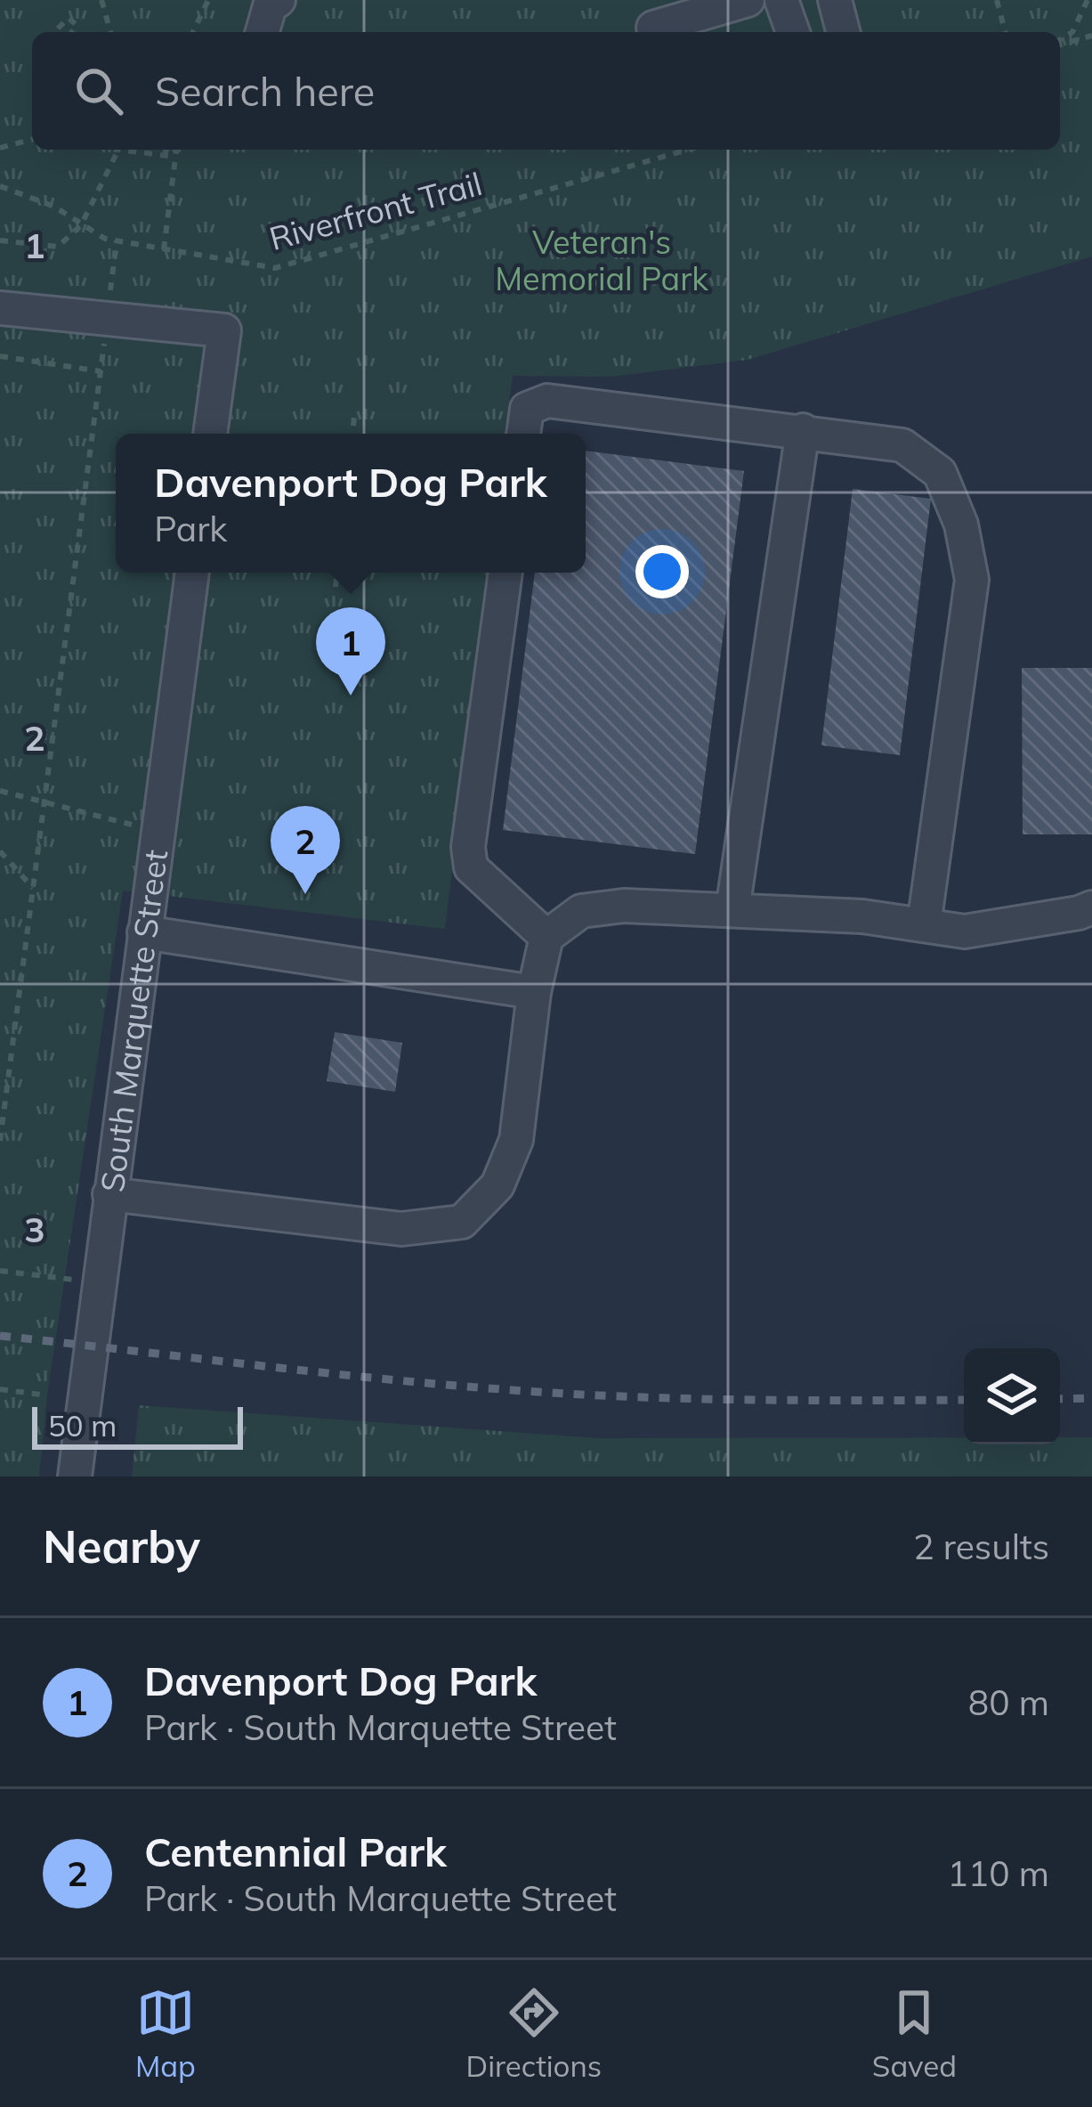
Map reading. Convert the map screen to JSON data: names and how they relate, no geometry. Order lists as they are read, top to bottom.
{
  "streets": {
    "street": ["South Marquette Street"],
    "path": ["Riverfront Trail"]
  },
  "parks": ["Veteran's Memorial Park"],
  "scale_bar": "50 m",
  "page": {
    "search": "Search here",
    "popup": ["Davenport Dog Park", "Park"],
    "pins": ["1", "2"],
    "scale": "50 m",
    "heading": ["Nearby", "2 results"],
    "list": [
      {
        "mark": "1",
        "name": "Davenport Dog Park",
        "note": "Park · South Marquette Street",
        "value": "80 m"
      },
      {
        "mark": "2",
        "name": "Centennial Park",
        "note": "Park · South Marquette Street",
        "value": "110 m"
      }
    ],
    "nav": ["Map", "Directions", "Saved"]
  },
  "grid": {
    "rows": ["1", "2", "3"]
  }
}
